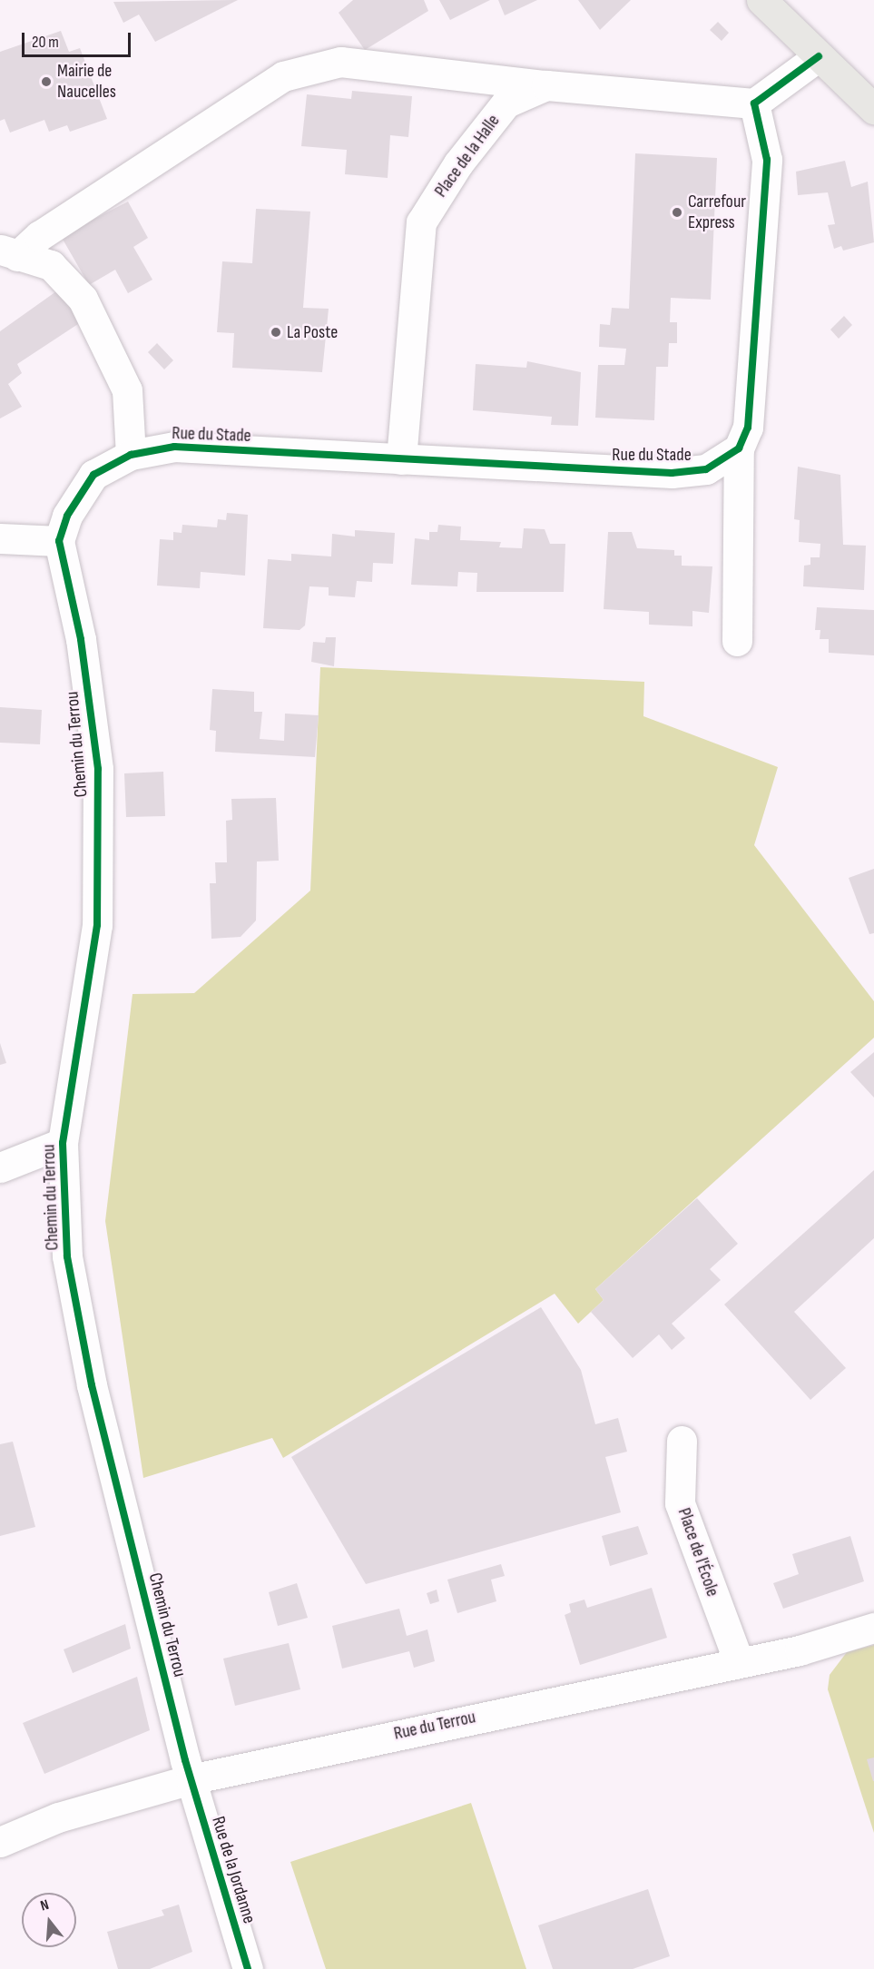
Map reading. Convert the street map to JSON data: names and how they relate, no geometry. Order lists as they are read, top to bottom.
{
  "streets": {
    "street": [
      "Place de la Halle",
      "Rue du Stade",
      "Chemin du Terrou",
      "Place de l'École",
      "Rue du Terrou",
      "Rue de la Jordanne"
    ]
  },
  "crossings": [
    ["Place de la Halle", "Rue du Stade"],
    ["Rue du Stade", "Chemin du Terrou"],
    ["Chemin du Terrou", "Rue du Terrou"],
    ["Chemin du Terrou", "Rue de la Jordanne"],
    ["Place de l'École", "Rue du Terrou"],
    ["Rue du Terrou", "Rue de la Jordanne"]
  ],
  "places": ["Mairie de Naucelles", "Carrefour Express", "La Poste"],
  "scale_bar": "20 m",
  "north": "top"
}
